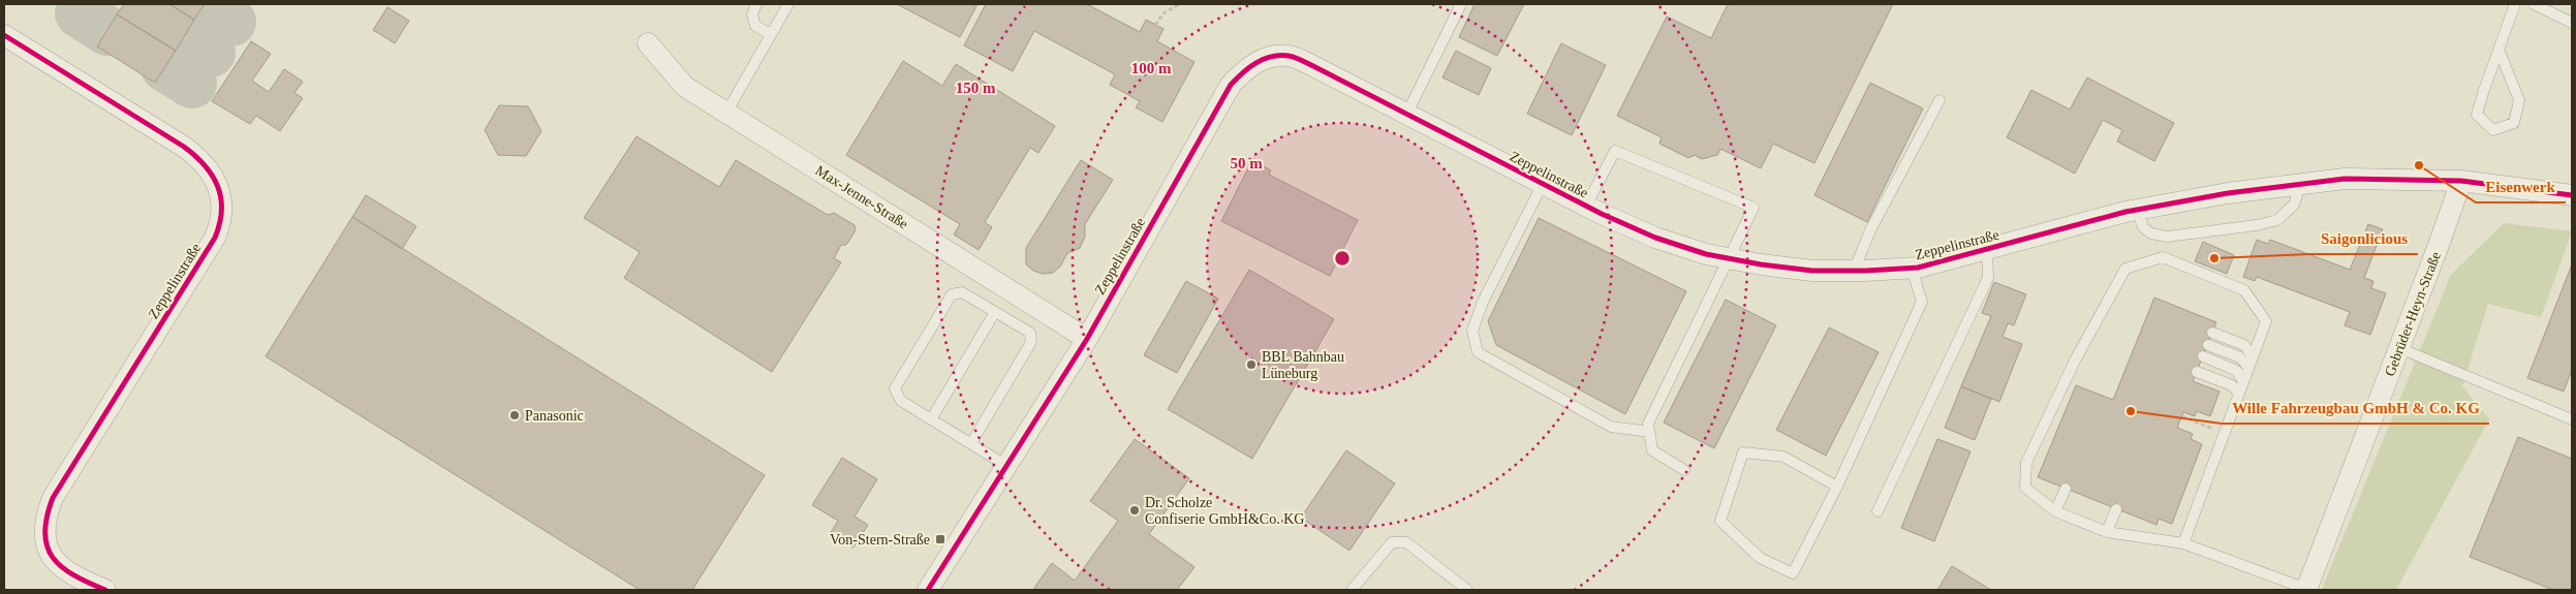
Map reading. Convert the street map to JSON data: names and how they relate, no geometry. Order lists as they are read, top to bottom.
{
  "streets": {
    "street": ["Zeppelinstraße", "Max-Jenne-Straße", "Gebrüder-Heyn-Straße"]
  },
  "crossings": [
    ["Zeppelinstraße", "Max-Jenne-Straße"],
    ["Zeppelinstraße", "Gebrüder-Heyn-Straße"]
  ],
  "places": {
    "other": [
      "Eisenwerk",
      "Saigonlicious",
      "BBL Bahnbau Lüneburg",
      "Wille Fahrzeugbau GmbH & Co. KG",
      "Panasonic",
      "Dr. Scholze Confiserie GmbH&Co. KG"
    ],
    "transit": ["Von-Stern-Straße"]
  },
  "rings": ["100 m", "150 m", "50 m"]
}
